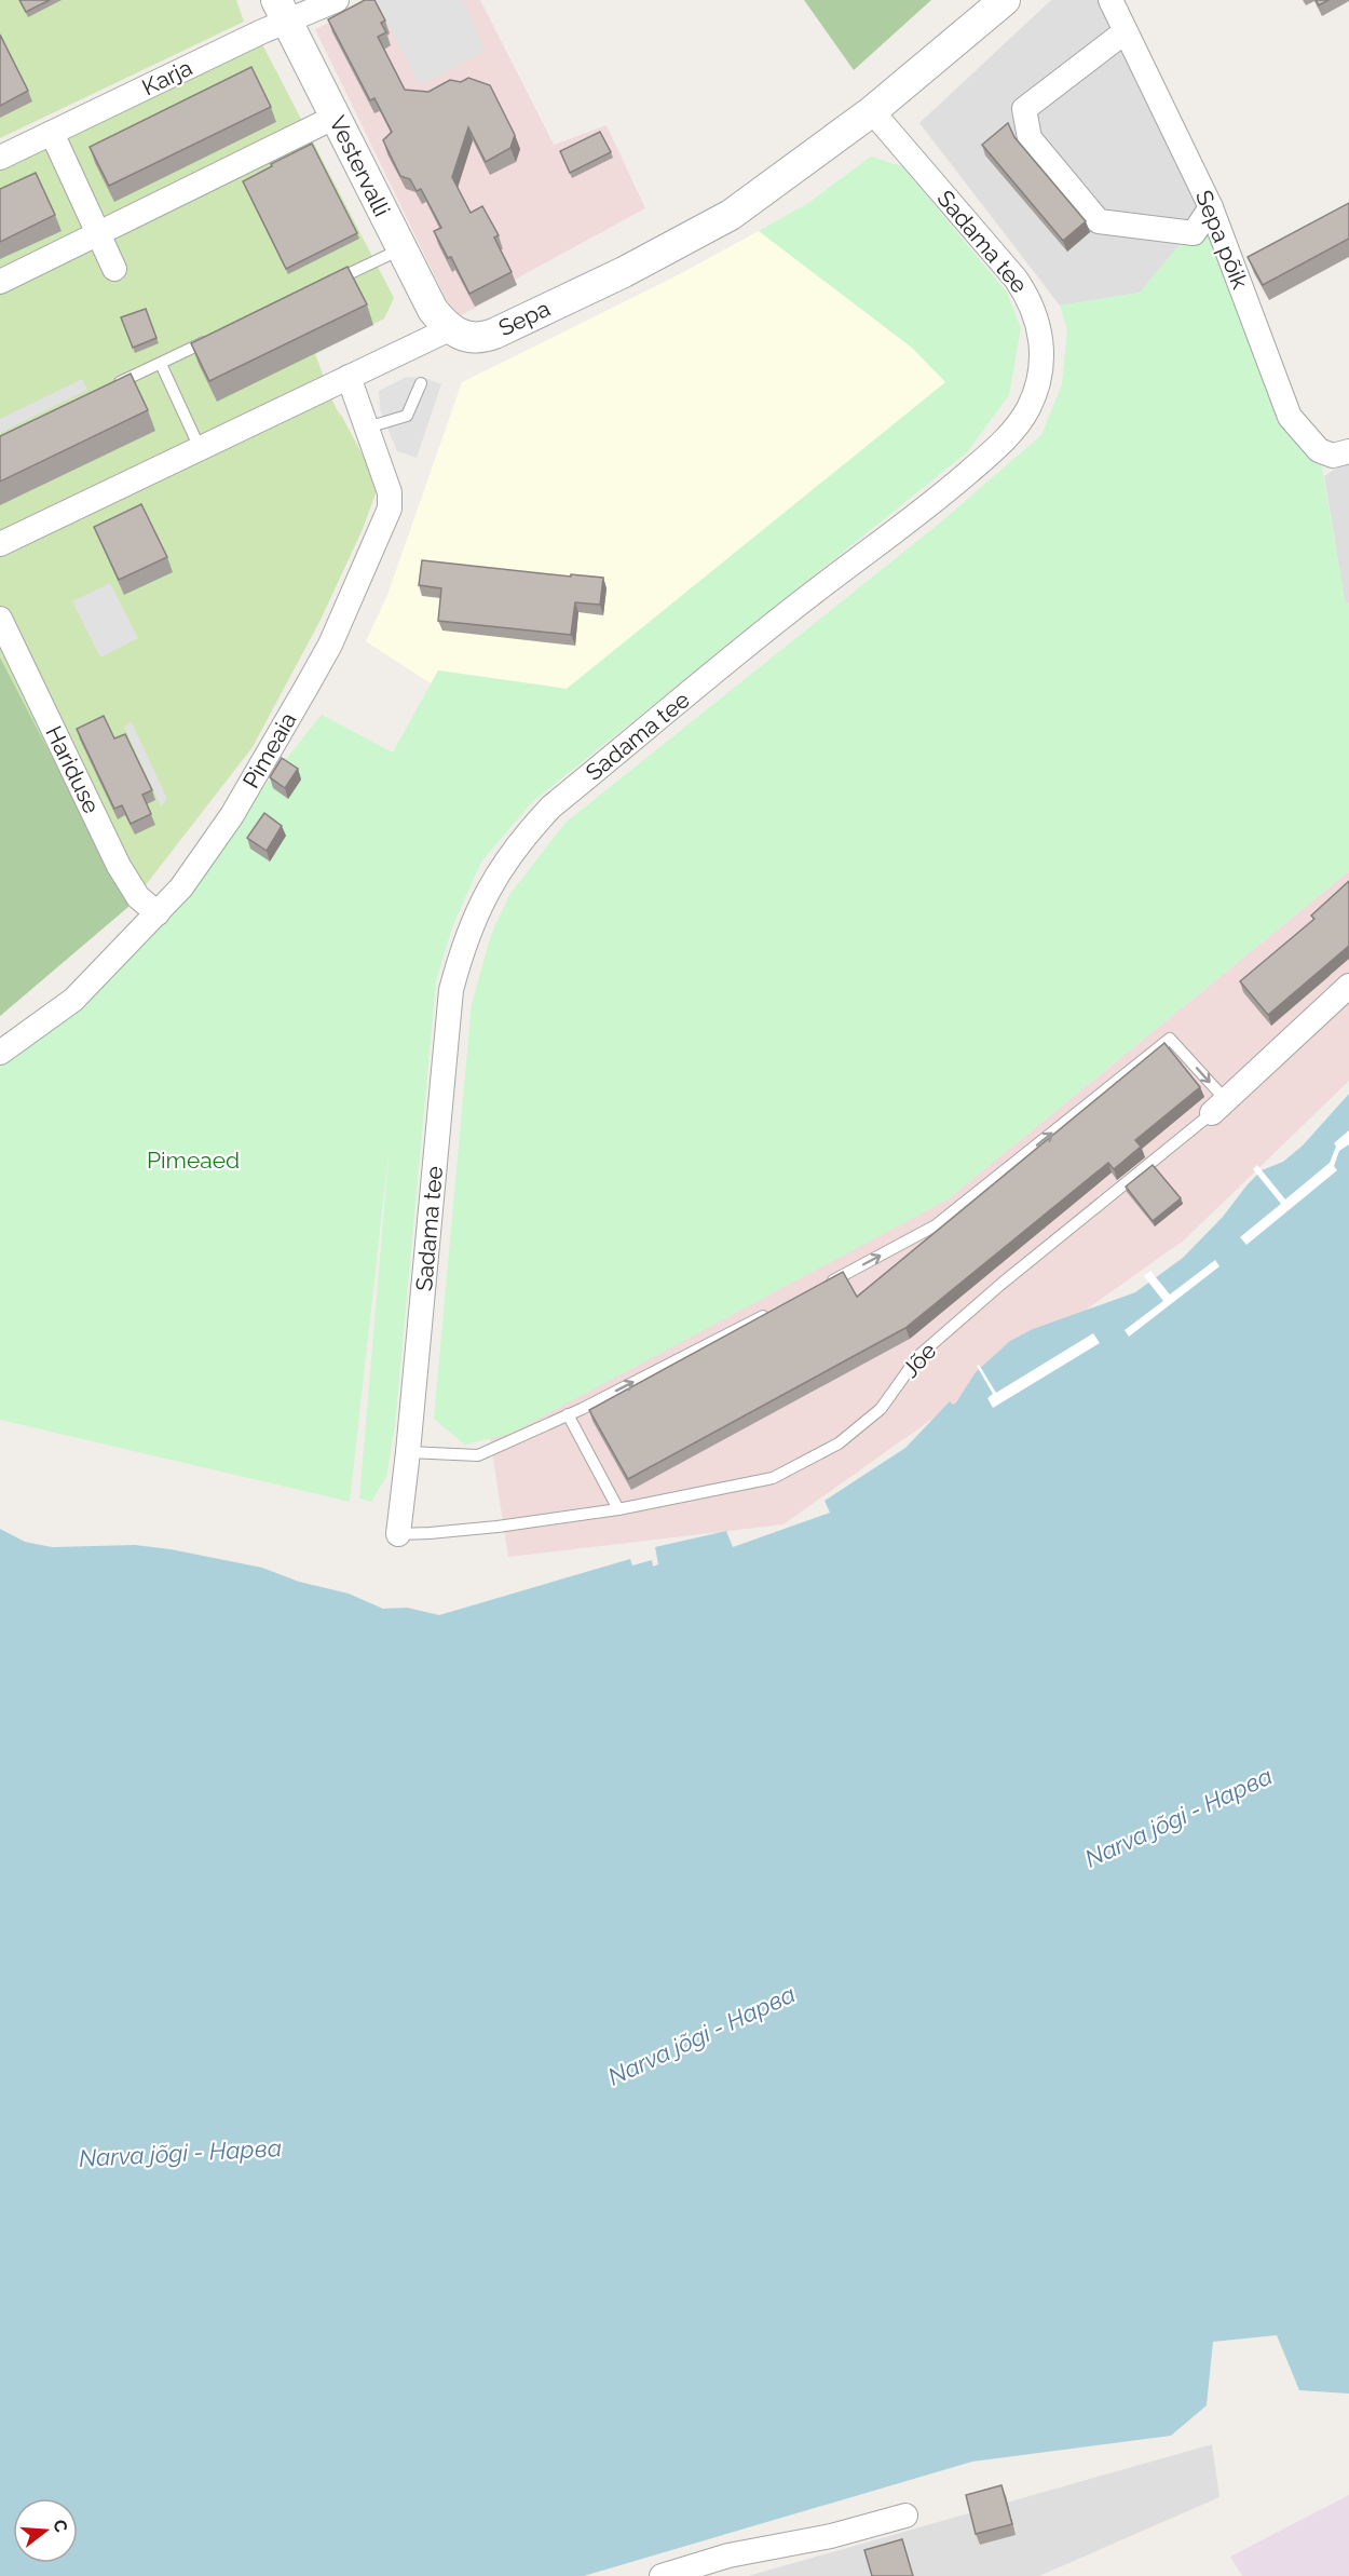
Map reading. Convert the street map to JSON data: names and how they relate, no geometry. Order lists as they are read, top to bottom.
{
  "streets": {
    "street": [
      "Karja",
      "Vestervalli",
      "Sepa põik",
      "Sadama tee",
      "Sepa",
      "Pimeaia",
      "Hariduse",
      "Jõe"
    ]
  },
  "crossings": [
    ["Karja", "Vestervalli"],
    ["Vestervalli", "Sepa"],
    ["Sadama tee", "Sepa"],
    ["Sadama tee", "Jõe"],
    ["Pimeaia", "Hariduse"]
  ],
  "water": ["Narva jõgi - Нарва"],
  "parks": ["Pimeaed"],
  "north": "right"
}
